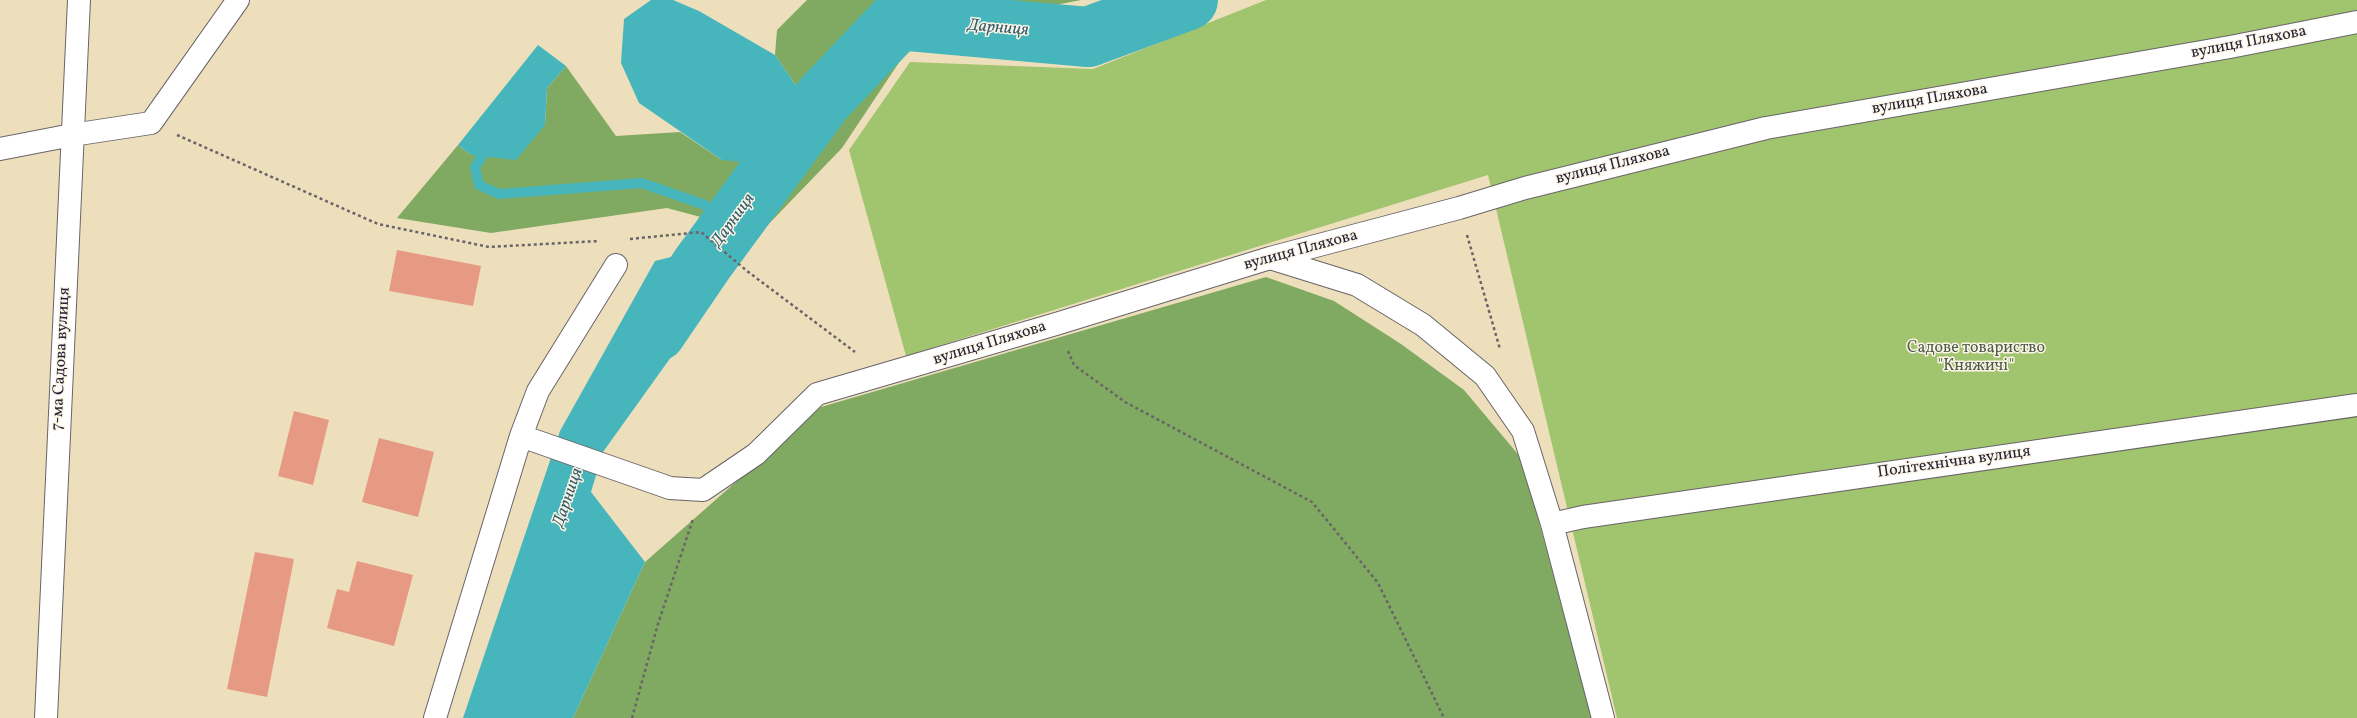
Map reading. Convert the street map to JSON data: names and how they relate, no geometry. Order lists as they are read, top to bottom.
{
  "streets": {
    "street": ["вулиця Пляхова", "7-ма Садова вулиця", "Політехнічна вулиця"]
  },
  "water": ["Дарниця"],
  "parks": ["Садове товариство \"Княжичі\""]
}
